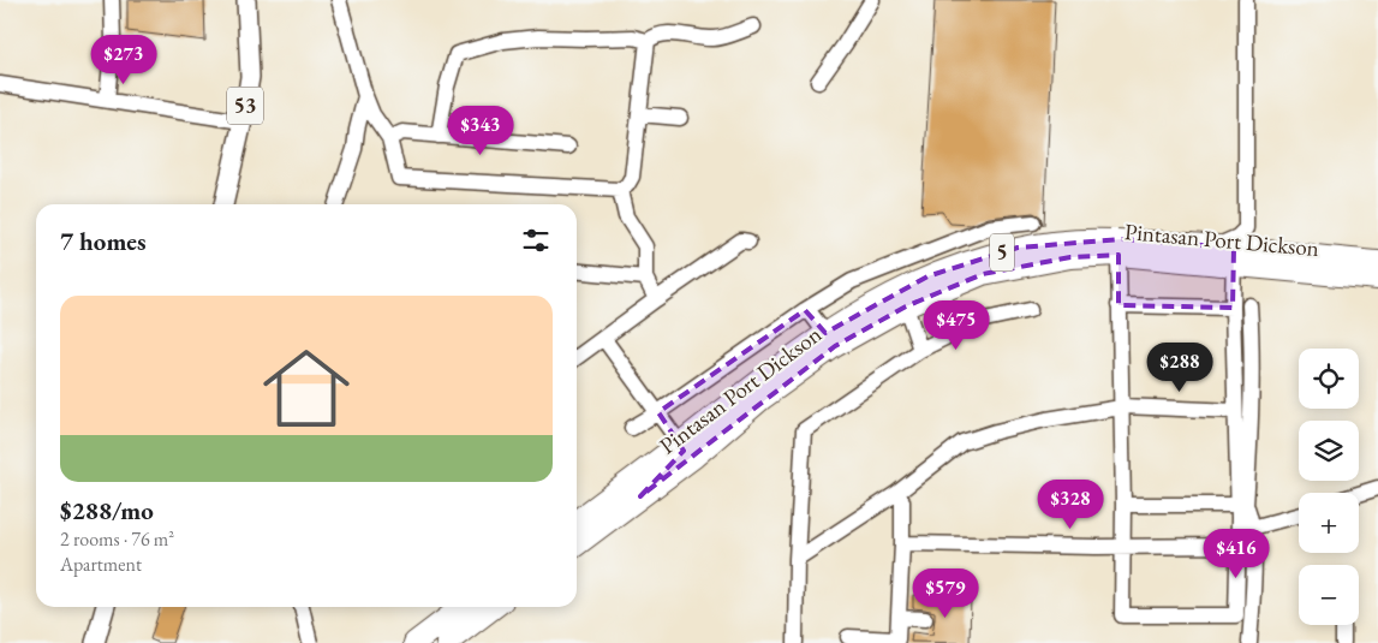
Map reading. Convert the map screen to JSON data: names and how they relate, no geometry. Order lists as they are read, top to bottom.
{
  "streets": {
    "highway": ["Pintasan Port Dickson", "5"],
    "main road": ["53"]
  },
  "page": {
    "price": [
      "$273",
      "$343",
      "$475",
      "$288",
      "$328",
      "$416",
      "$579"
    ],
    "heading": "7 homes",
    "list": [
      {
        "name": "$288/mo",
        "note": "2 rooms · 76 m² · Apartment"
      }
    ],
    "map_buttons": ["+", "−"]
  }
}
